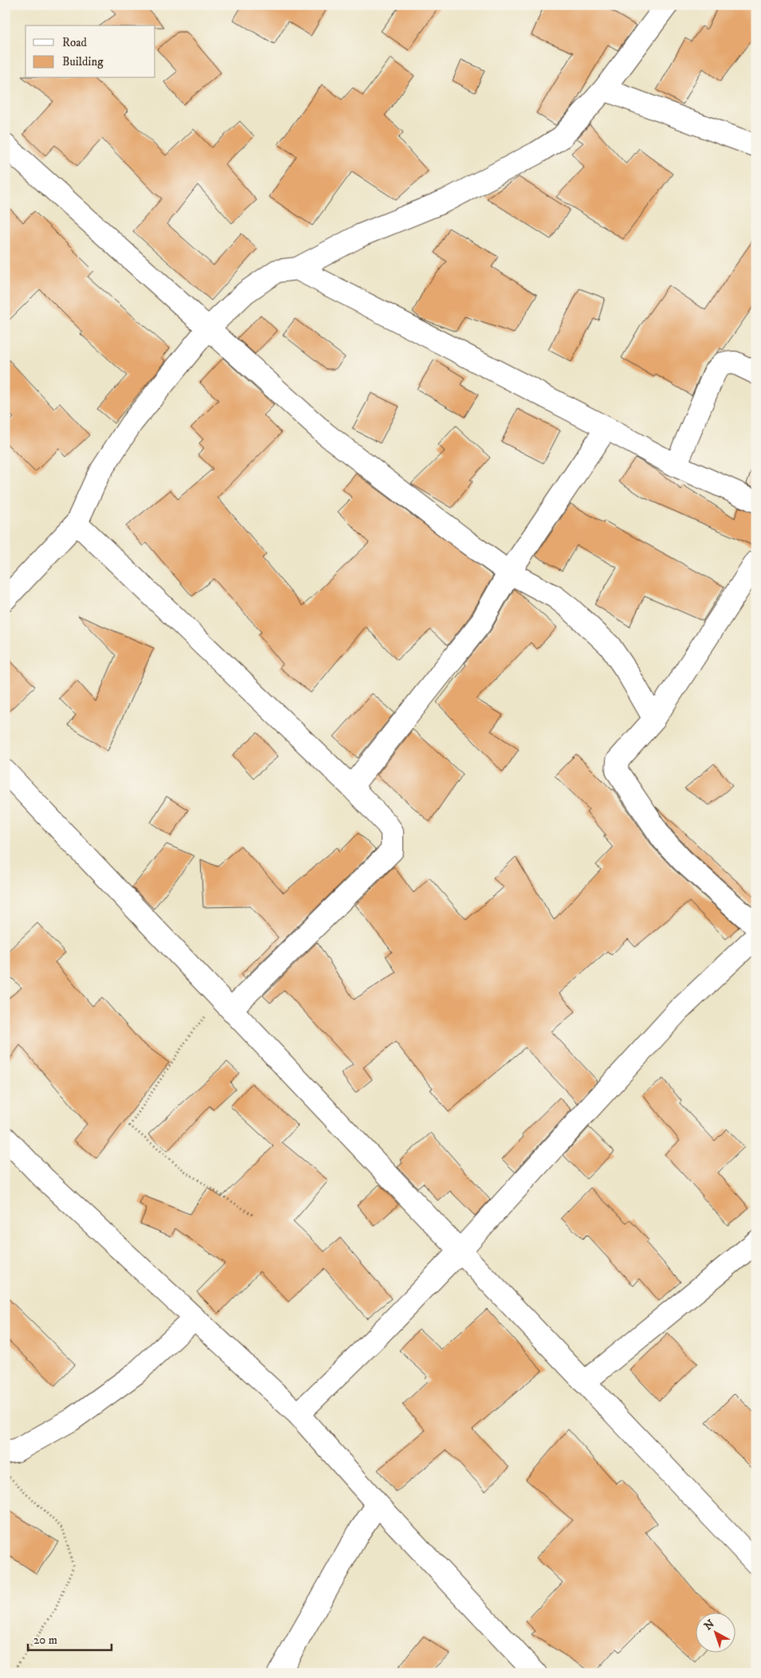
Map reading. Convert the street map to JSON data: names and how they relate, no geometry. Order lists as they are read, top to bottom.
{
  "legend": ["Road", "Building"],
  "scale_bar": "20 m",
  "north": "top left"
}
